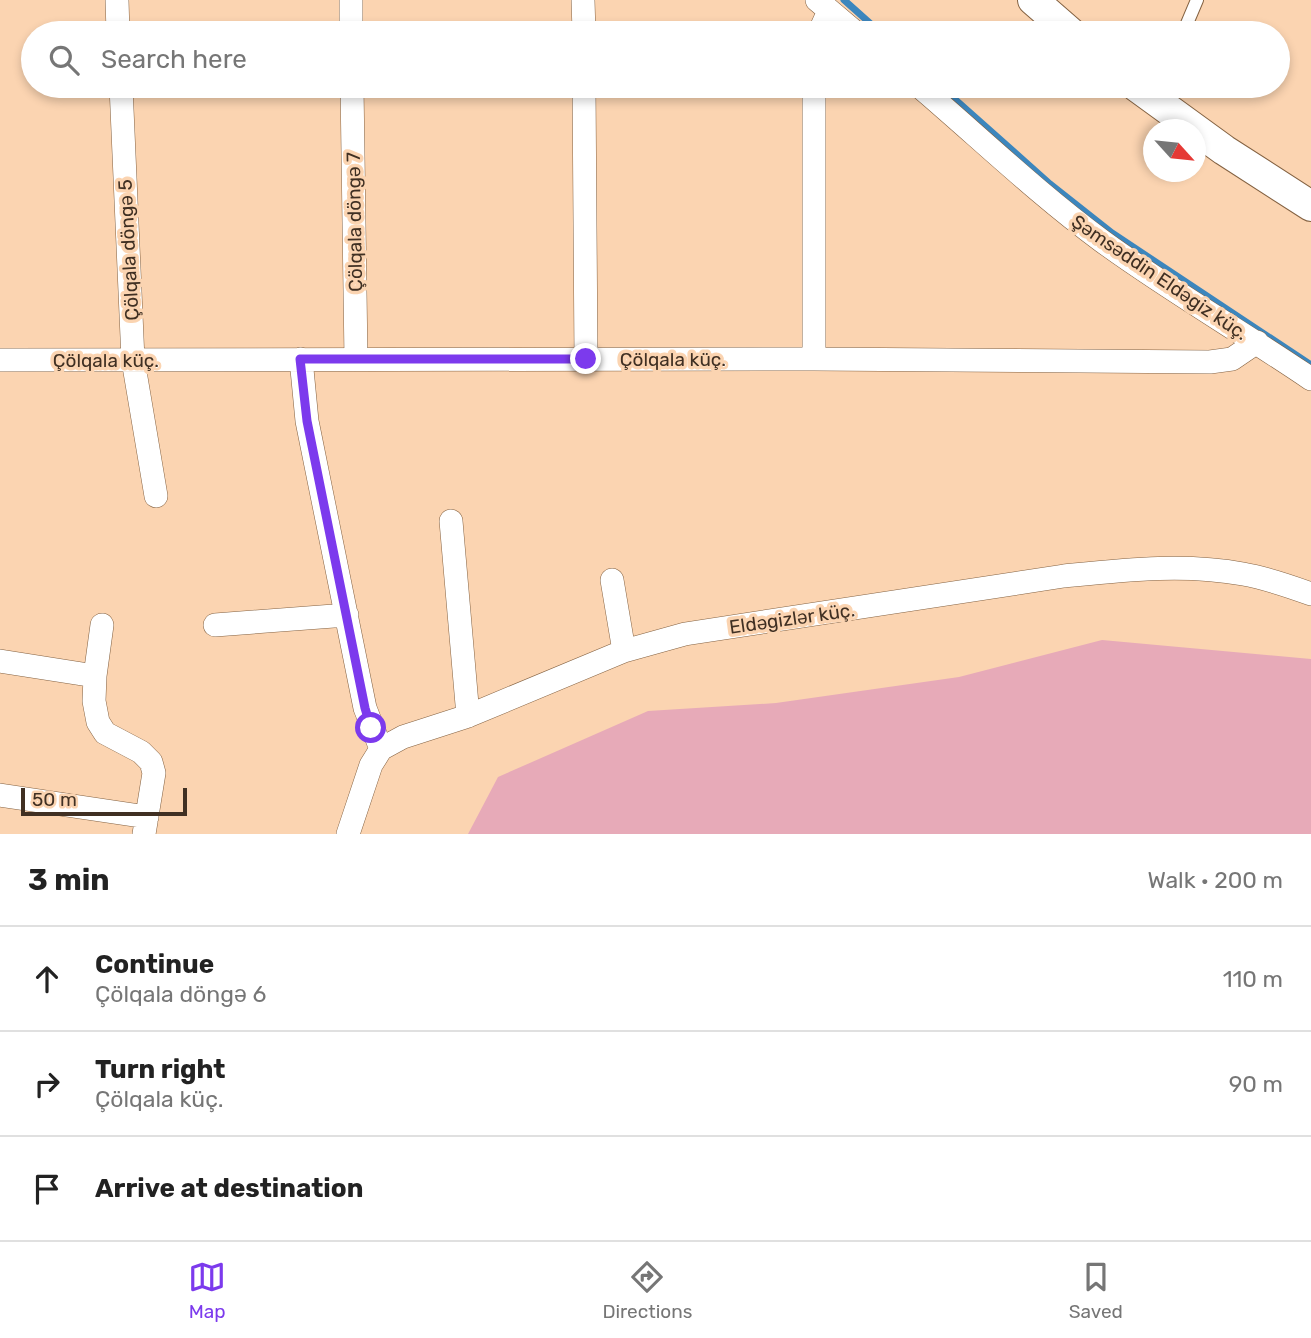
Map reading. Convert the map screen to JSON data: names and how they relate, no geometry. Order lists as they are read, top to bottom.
{
  "streets": {
    "street": [
      "Çölqala döngə 7",
      "Çölqala döngə 5",
      "Şəmsəddin Eldəgiz küç.",
      "Çölqala küç.",
      "Eldəgizlər küç."
    ]
  },
  "crossings": [
    ["Çölqala döngə 7", "Çölqala küç."],
    ["Çölqala döngə 5", "Çölqala küç."],
    ["Şəmsəddin Eldəgiz küç.", "Çölqala küç."]
  ],
  "scale_bar": "50 m",
  "north": "bottom right",
  "page": {
    "search": "Search here",
    "scale": "50 m",
    "heading": ["3 min", "Walk · 200 m"],
    "list": [
      ["Continue", "Çölqala döngə 6", "110 m"],
      ["Turn right", "Çölqala küç.", "90 m"],
      "Arrive at destination"
    ],
    "nav": ["Map", "Directions", "Saved"]
  }
}
